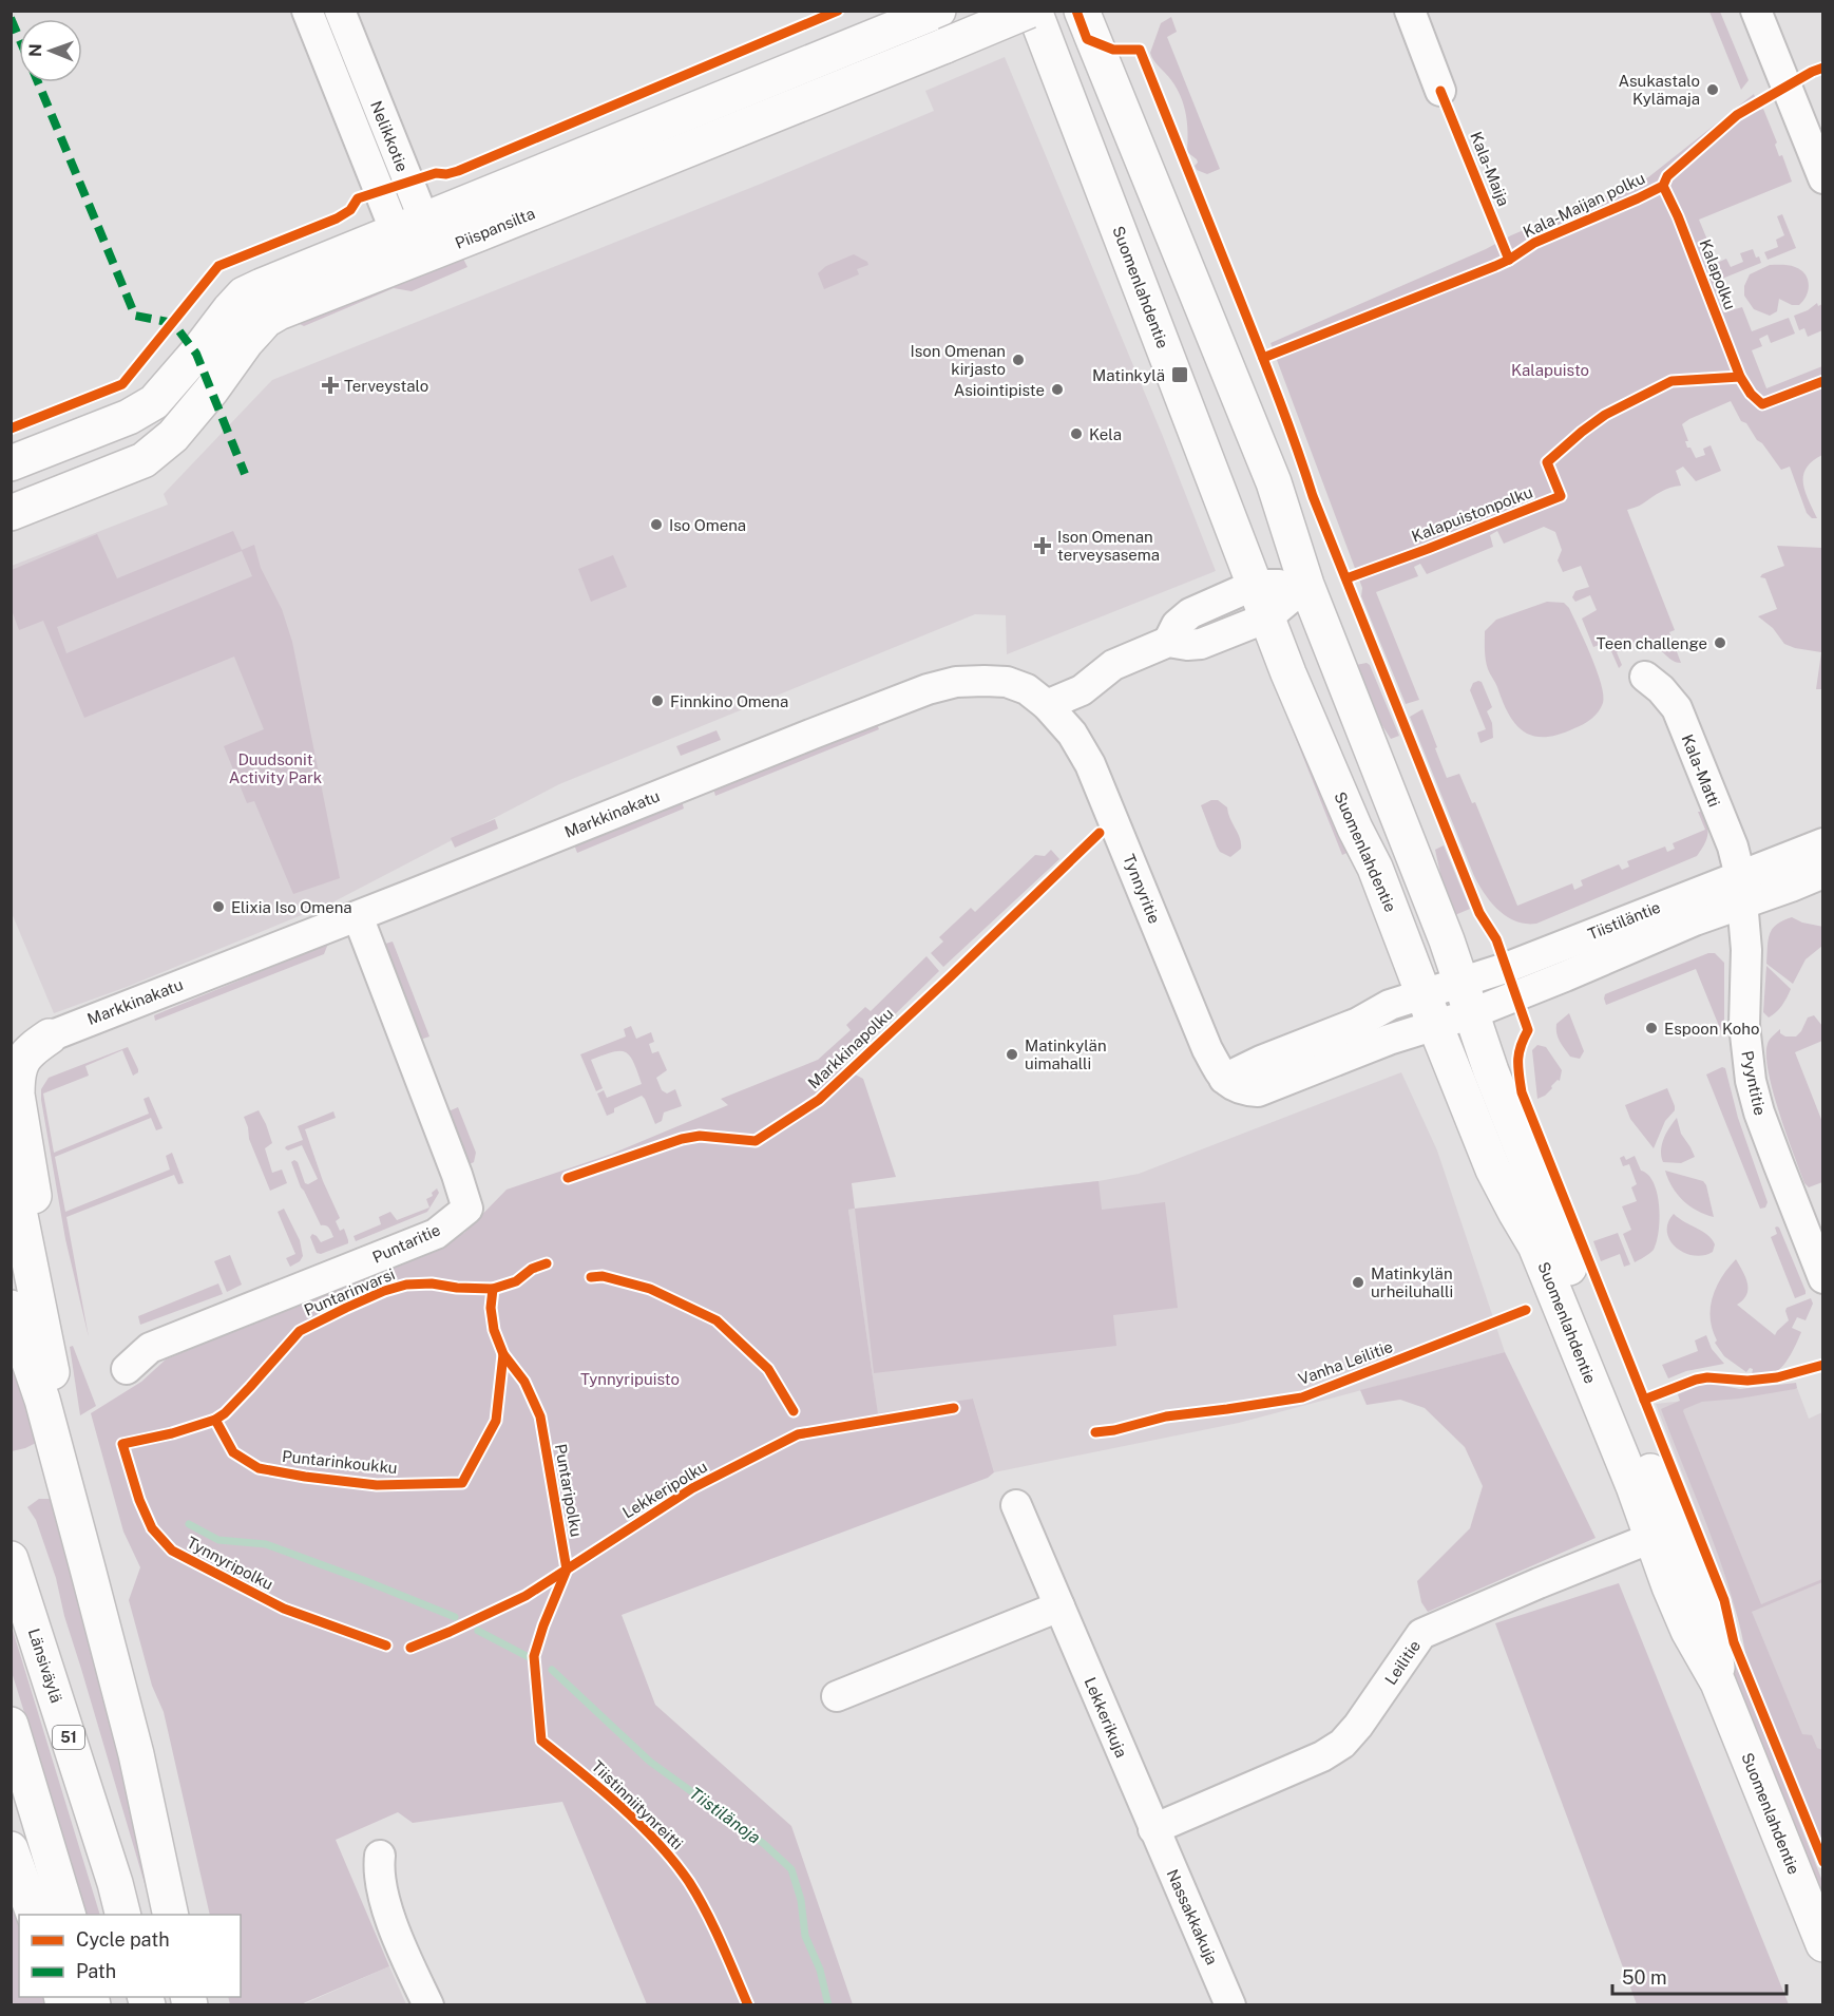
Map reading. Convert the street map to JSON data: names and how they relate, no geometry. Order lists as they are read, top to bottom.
{
  "streets": {
    "main road": [
      "Piispansilta",
      "Suomenlahdentie",
      "Länsiväylä",
      "51"
    ],
    "street": [
      "Nelikkotie",
      "Kala-Matti",
      "Markkinakatu",
      "Tynnyritie",
      "Tiistiläntie",
      "Pyyntitie",
      "Puntaritie",
      "Leilitie",
      "Lekkerikuja",
      "Nassakkakuja"
    ],
    "cycle path": [
      "Kala-Maija",
      "Kala-Maijan polku",
      "Kalapolku",
      "Kalapuistonpolku",
      "Markkinapolku",
      "Puntarinvarsi",
      "Vanha Leilitie",
      "Puntarinkoukku",
      "Lekkeripolku",
      "Puntaripolku"
    ]
  },
  "crossings": [
    ["Nelikkotie", "Piispansilta"],
    ["Suomenlahdentie", "Tynnyritie"],
    ["Suomenlahdentie", "Tiistiläntie"],
    ["Suomenlahdentie", "Leilitie"],
    ["Kala-Matti", "Tiistiläntie"],
    ["Kala-Matti", "Pyyntitie"],
    ["Markkinakatu", "Tynnyritie"],
    ["Markkinakatu", "Puntaritie"],
    ["Tynnyritie", "Tiistiläntie"],
    ["Tiistiläntie", "Pyyntitie"],
    ["Leilitie", "Lekkerikuja"],
    ["Leilitie", "Nassakkakuja"],
    ["Lekkerikuja", "Nassakkakuja"]
  ],
  "water": ["Tiistilänoja"],
  "parks": ["Kalapuisto", "Duudsonit Activity Park", "Tynnyripuisto"],
  "places": {
    "other": [
      "Asukastalo Kylämaja",
      "Ison Omenan kirjasto",
      "Asiointipiste",
      "Kela",
      "Iso Omena",
      "Teen challenge",
      "Finnkino Omena",
      "Elixia Iso Omena",
      "Espoon Koho",
      "Matinkylän uimahalli",
      "Matinkylän urheiluhalli"
    ],
    "transit": ["Matinkylä"],
    "health": ["Terveystalo", "Ison Omenan terveysasema"]
  },
  "legend": ["Cycle path", "Path"],
  "scale_bar": "50 m",
  "north": "left"
}
